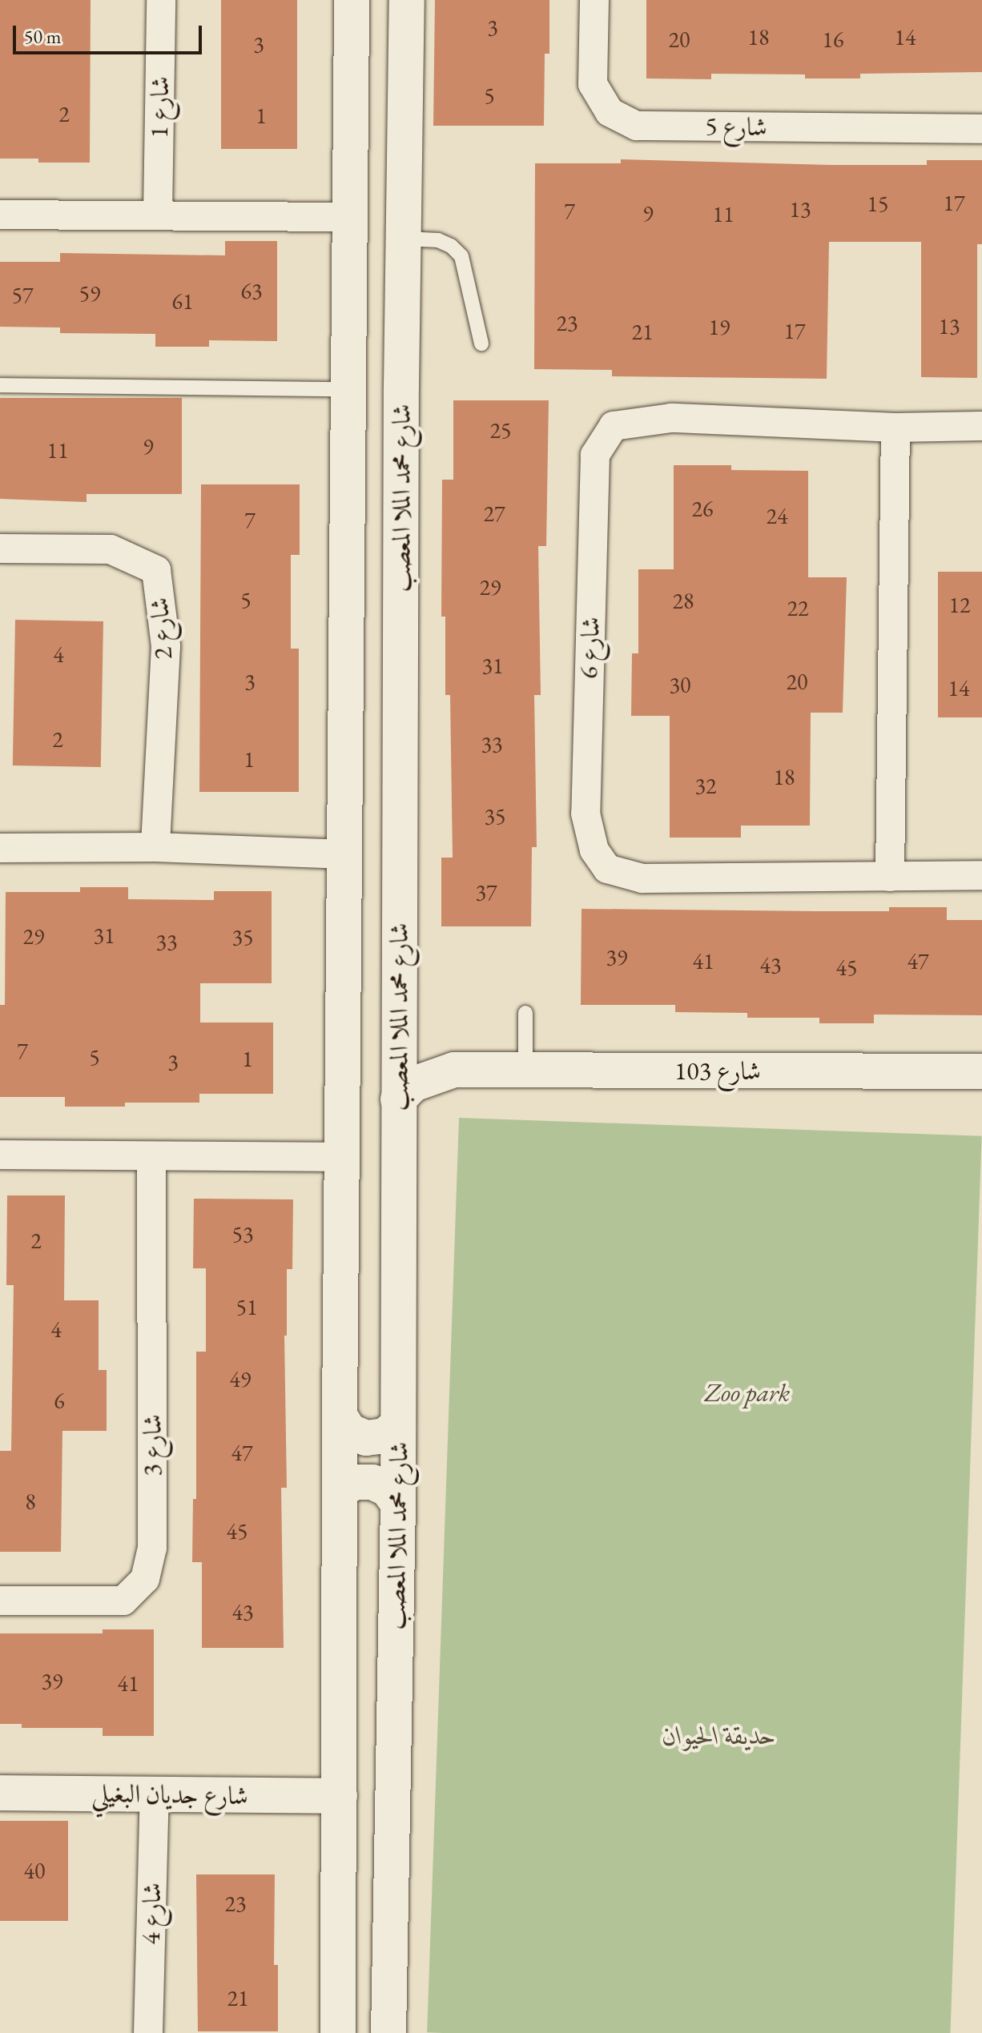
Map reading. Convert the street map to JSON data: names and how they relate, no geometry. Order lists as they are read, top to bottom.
{
  "streets": {
    "street": [
      "شارع 1",
      "شارع 5",
      "شارع محمد الملا المعصب",
      "شارع 2",
      "شارع 6",
      "شارع 103",
      "شارع 3",
      "شارع جديان البغيلي",
      "شارع 4"
    ]
  },
  "crossings": [
    ["شارع محمد الملا المعصب", "شارع 103"],
    ["شارع محمد الملا المعصب", "شارع جديان البغيلي"],
    ["شارع جديان البغيلي", "شارع 4"]
  ],
  "parks": ["Zoo park", "حديقة الحيوان"],
  "house_numbers": [
    "3",
    "18",
    "14",
    "20",
    "16",
    "3",
    "5",
    "2",
    "1",
    "17",
    "15",
    "13",
    "7",
    "9",
    "11",
    "63",
    "59",
    "57",
    "61",
    "23",
    "13",
    "19",
    "17",
    "21",
    "25",
    "9",
    "11",
    "26",
    "27",
    "24",
    "7",
    "29",
    "5",
    "28",
    "12",
    "22",
    "4",
    "31",
    "3",
    "20",
    "30",
    "14",
    "2",
    "33",
    "1",
    "18",
    "32",
    "35",
    "37",
    "31",
    "29",
    "35",
    "33",
    "39",
    "41",
    "47",
    "43",
    "45",
    "7",
    "5",
    "1",
    "3",
    "53",
    "2",
    "51",
    "4",
    "49",
    "6",
    "47",
    "8",
    "45",
    "43",
    "39",
    "41",
    "40",
    "23",
    "21"
  ],
  "scale_bar": "50 m"
}
